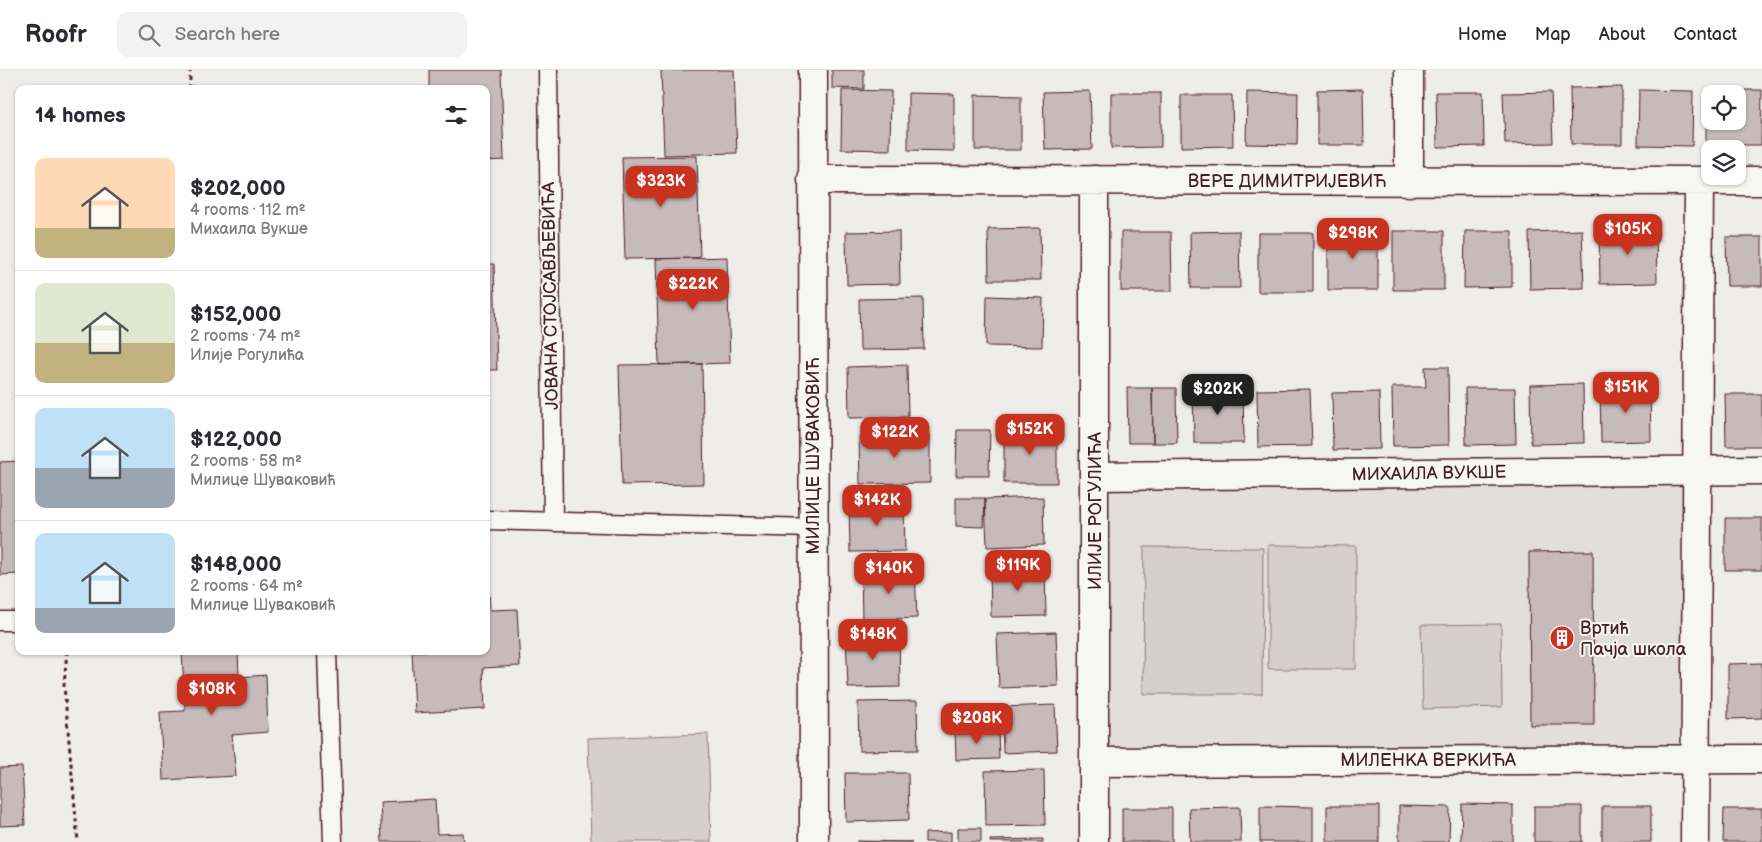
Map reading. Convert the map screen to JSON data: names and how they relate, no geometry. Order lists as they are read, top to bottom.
{
  "streets": {
    "street": [
      "ВЕРЕ ДИМИТРИЈЕВИЋ",
      "МИЛИЦЕ ШУВАКОВИЋ",
      "МИХАИЛА ВУКШЕ",
      "ИЛИЈЕ РОГУЛИЋА",
      "МИЛЕНКА ВЕРКИЋА"
    ],
    "lane": ["ЈОВАНА СТОЈСАВЉЕВИЋА"]
  },
  "crossings": [
    ["ВЕРЕ ДИМИТРИЈЕВИЋ", "МИЛИЦЕ ШУВАКОВИЋ"],
    ["ВЕРЕ ДИМИТРИЈЕВИЋ", "ИЛИЈЕ РОГУЛИЋА"],
    ["МИХАИЛА ВУКШЕ", "ИЛИЈЕ РОГУЛИЋА"],
    ["ИЛИЈЕ РОГУЛИЋА", "МИЛЕНКА ВЕРКИЋА"]
  ],
  "places": {
    "building": ["Вртић Пачја школа"]
  },
  "page": {
    "header": "Roofr",
    "search": "Search here",
    "nav": [
      "Home",
      "Map",
      "About",
      "Contact"
    ],
    "heading": "14 homes",
    "list": [
      {
        "name": "$202,000",
        "note": "4 rooms · 112 m² · Михаила Вукше"
      },
      {
        "name": "$152,000",
        "note": "2 rooms · 74 m² · Илије Рогулића"
      },
      {
        "name": "$122,000",
        "note": "2 rooms · 58 m² · Милице Шуваковић"
      },
      {
        "name": "$148,000",
        "note": "2 rooms · 64 m² · Милице Шуваковић"
      }
    ],
    "price": [
      "$323K",
      "$105K",
      "$298K",
      "$222K",
      "$151K",
      "$202K",
      "$152K",
      "$122K",
      "$142K",
      "$119K",
      "$140K",
      "$148K",
      "$108K",
      "$208K"
    ]
  }
}
